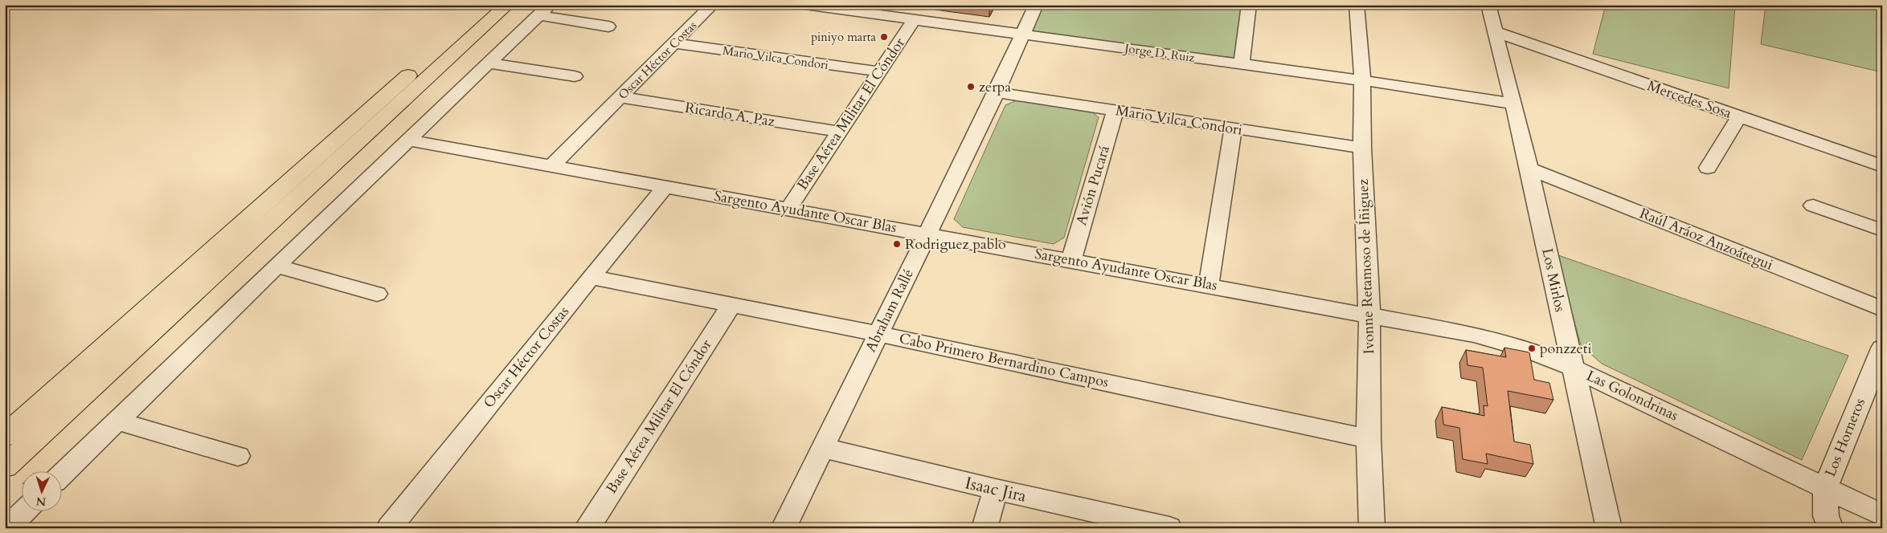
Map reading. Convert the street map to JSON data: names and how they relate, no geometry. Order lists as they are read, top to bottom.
{
  "streets": {
    "street": [
      "Jorge D. Ruiz",
      "Mario Vilca Condori",
      "Oscar Héctor Costas",
      "Mercedes Sosa",
      "Base Aérea Militar El Cóndor",
      "Ricardo A. Paz",
      "Avión Pucará",
      "Sargento Ayudante Oscar Blas",
      "Raúl Aráoz Anzoátegui",
      "Ivonne Retamoso de Íñiguez",
      "Los Mirlos",
      "Abraham Rallé",
      "Cabo Primero Bernardino Campos",
      "Las Golondrinas",
      "Los Horneros",
      "Isaac Jira"
    ]
  },
  "crossings": [
    ["Jorge D. Ruiz", "Base Aérea Militar El Cóndor"],
    ["Jorge D. Ruiz", "Ivonne Retamoso de Íñiguez"],
    ["Jorge D. Ruiz", "Los Mirlos"],
    ["Jorge D. Ruiz", "Abraham Rallé"],
    ["Mario Vilca Condori", "Oscar Héctor Costas"],
    ["Mario Vilca Condori", "Base Aérea Militar El Cóndor"],
    ["Mario Vilca Condori", "Avión Pucará"],
    ["Mario Vilca Condori", "Ivonne Retamoso de Íñiguez"],
    ["Mario Vilca Condori", "Abraham Rallé"],
    ["Oscar Héctor Costas", "Ricardo A. Paz"],
    ["Oscar Héctor Costas", "Sargento Ayudante Oscar Blas"],
    ["Oscar Héctor Costas", "Cabo Primero Bernardino Campos"],
    ["Mercedes Sosa", "Los Mirlos"],
    ["Base Aérea Militar El Cóndor", "Ricardo A. Paz"],
    ["Base Aérea Militar El Cóndor", "Sargento Ayudante Oscar Blas"],
    ["Base Aérea Militar El Cóndor", "Cabo Primero Bernardino Campos"],
    ["Avión Pucará", "Sargento Ayudante Oscar Blas"],
    ["Sargento Ayudante Oscar Blas", "Ivonne Retamoso de Íñiguez"],
    ["Sargento Ayudante Oscar Blas", "Abraham Rallé"],
    ["Sargento Ayudante Oscar Blas", "Las Golondrinas"],
    ["Raúl Aráoz Anzoátegui", "Los Mirlos"],
    ["Ivonne Retamoso de Íñiguez", "Cabo Primero Bernardino Campos"],
    ["Ivonne Retamoso de Íñiguez", "Las Golondrinas"],
    ["Los Mirlos", "Las Golondrinas"],
    ["Abraham Rallé", "Cabo Primero Bernardino Campos"],
    ["Abraham Rallé", "Isaac Jira"],
    ["Las Golondrinas", "Los Horneros"]
  ],
  "places": [
    "piniyo marta",
    "zerpa",
    "Rodriguez pablo",
    "ponzzeti"
  ],
  "north": "bottom"
}
